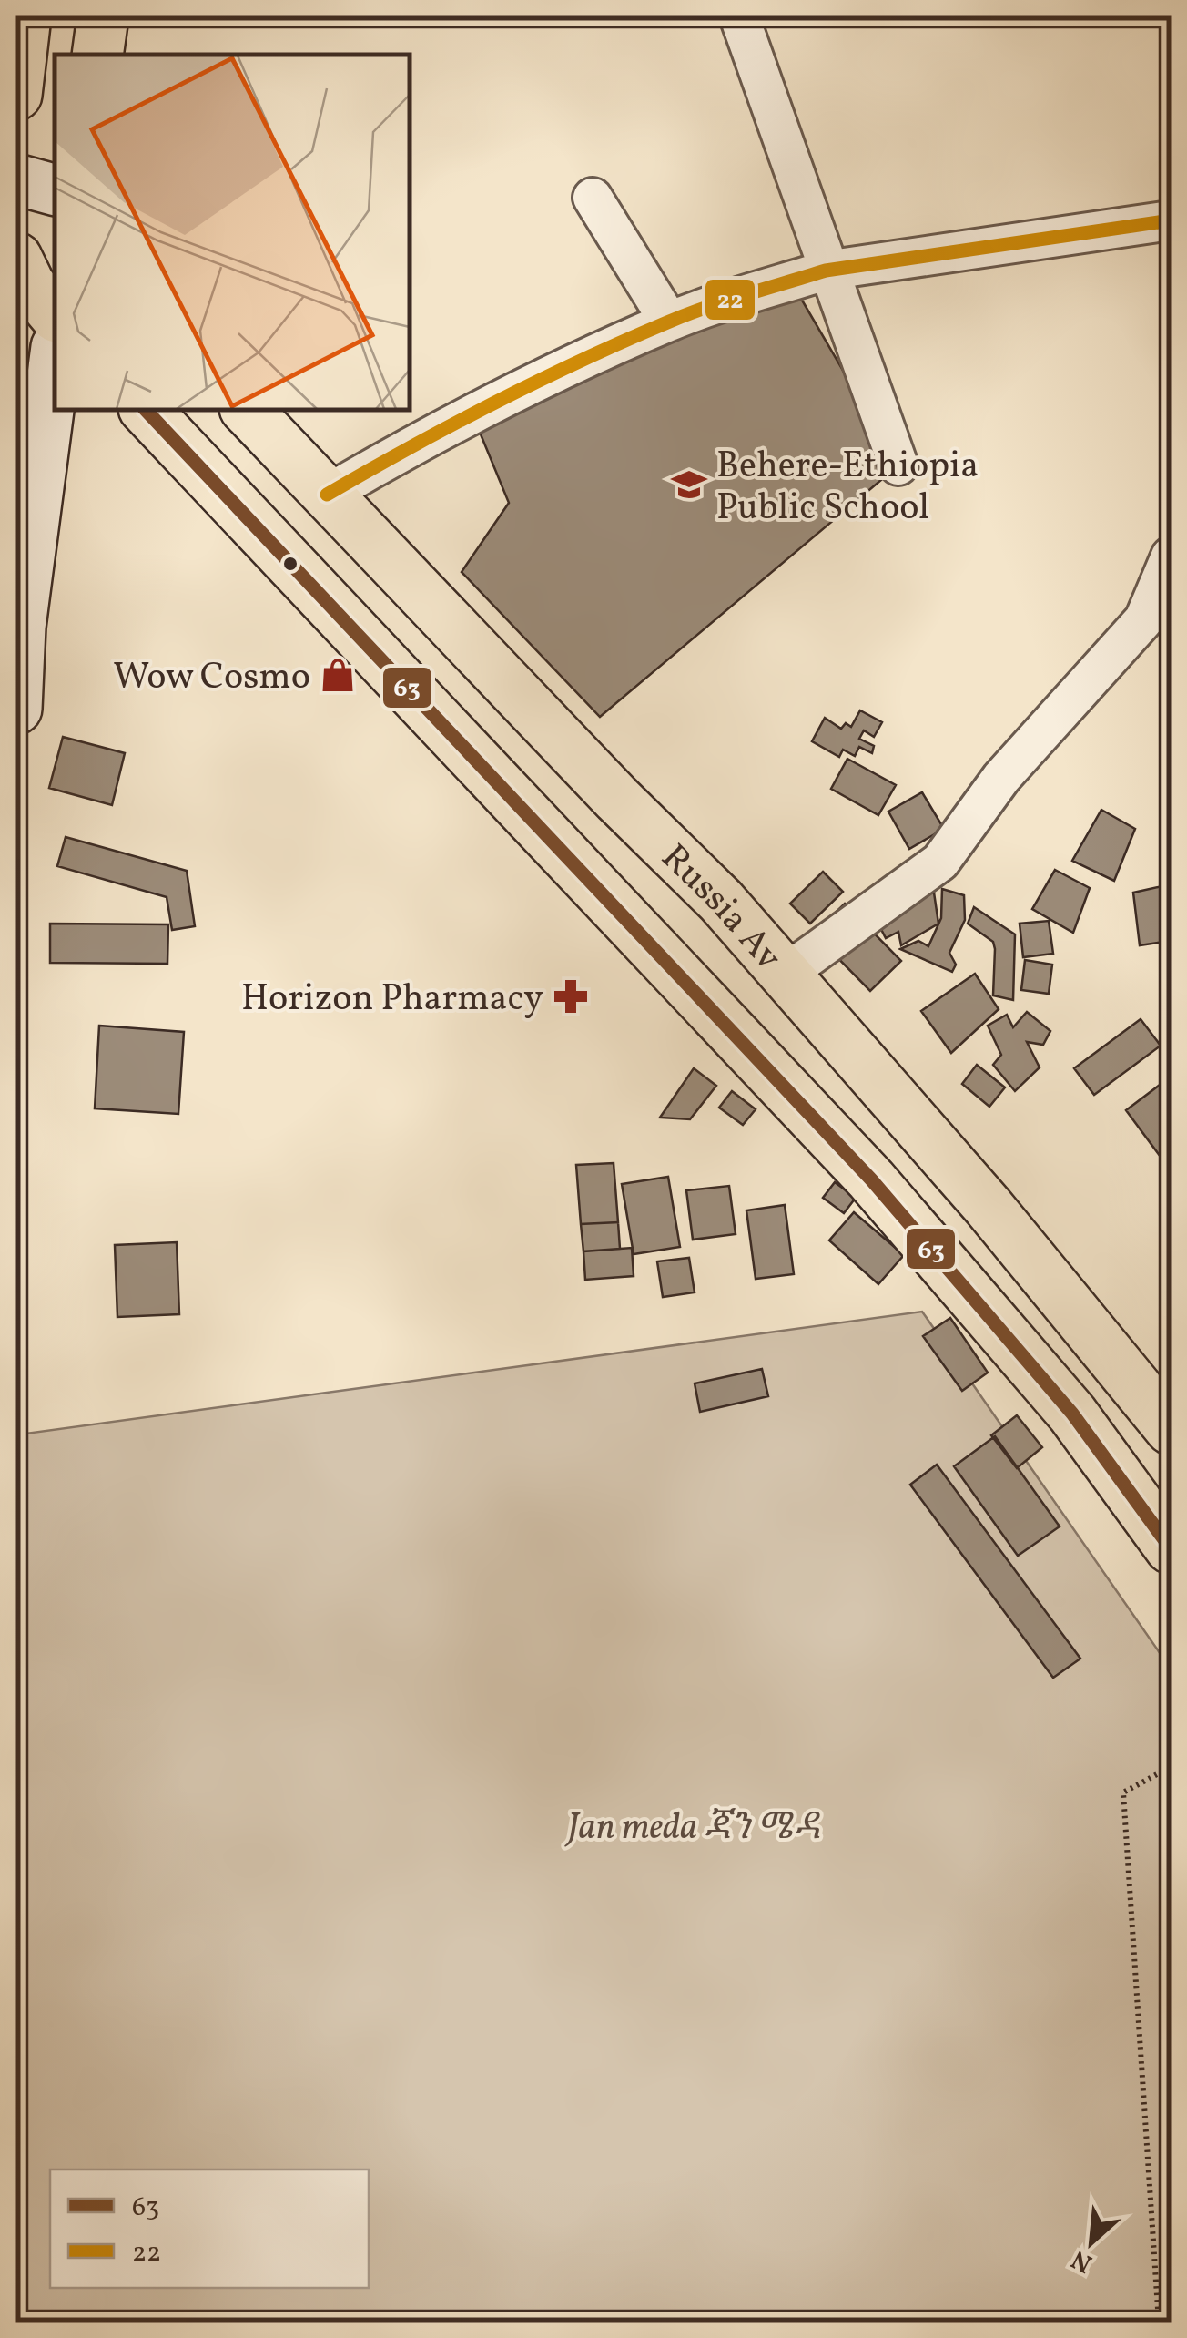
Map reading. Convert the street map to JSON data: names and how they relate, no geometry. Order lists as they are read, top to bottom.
{
  "streets": {
    "main road": ["Russia Av"]
  },
  "parks": ["Jan meda ጃን ሜዳ"],
  "places": {
    "school or university": ["Behere-Ethiopia Public School"],
    "shop": ["Wow Cosmo"],
    "pharmacy": ["Horizon Pharmacy"]
  },
  "lines": ["transit line 22", "transit line 63"],
  "legend": ["63", "22"],
  "north": "bottom left"
}
